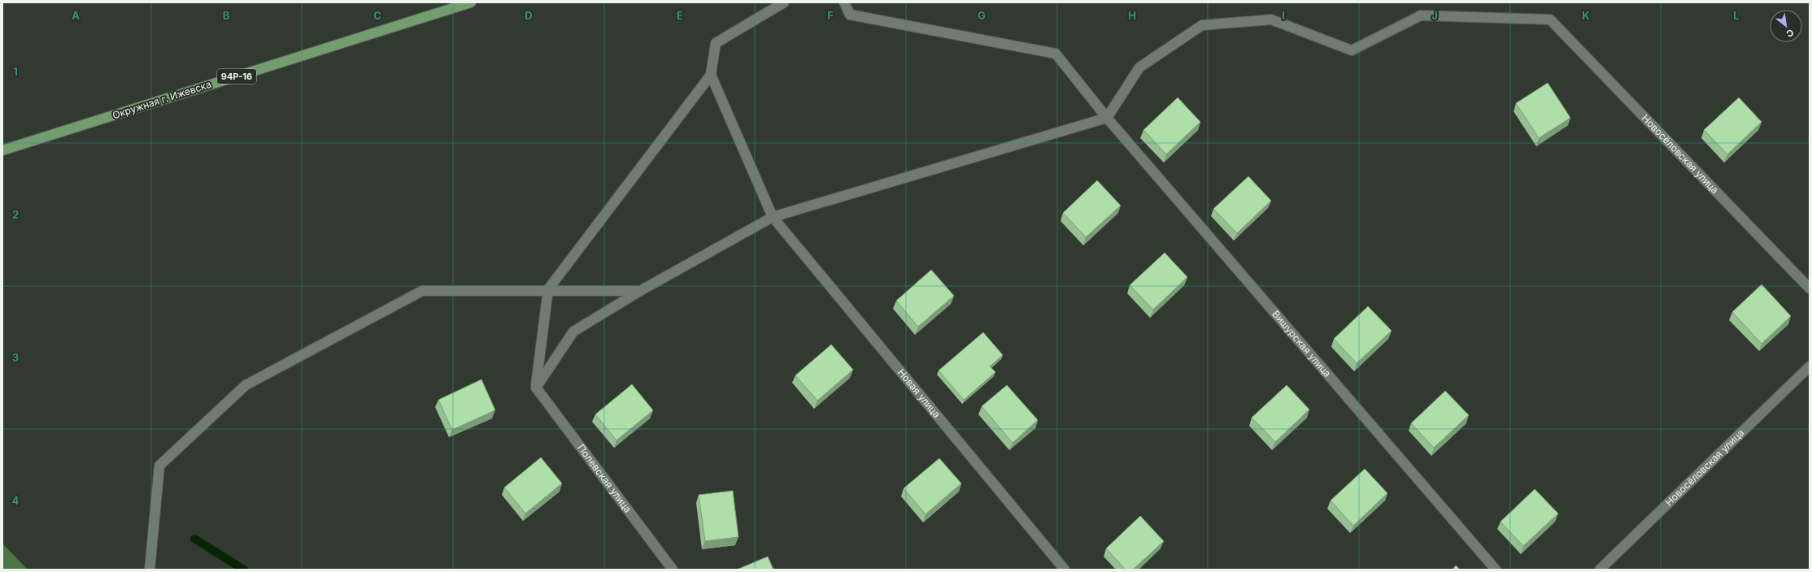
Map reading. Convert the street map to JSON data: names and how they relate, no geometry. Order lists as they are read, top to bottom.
{
  "streets": {
    "main road": ["94Р-16", "Окружная г. Ижевска"],
    "street": [
      "Новосёловская улица",
      "Вишурская улица",
      "Новая улица",
      "Полевская улица"
    ]
  },
  "crossings": [
    ["Новосёловская улица", "Вишурская улица"]
  ],
  "north": "bottom right",
  "grid": {
    "columns": [
      "A",
      "B",
      "C",
      "D",
      "E",
      "F",
      "G",
      "H",
      "I",
      "J",
      "K",
      "L"
    ],
    "rows": [
      "1",
      "2",
      "3",
      "4"
    ]
  }
}
